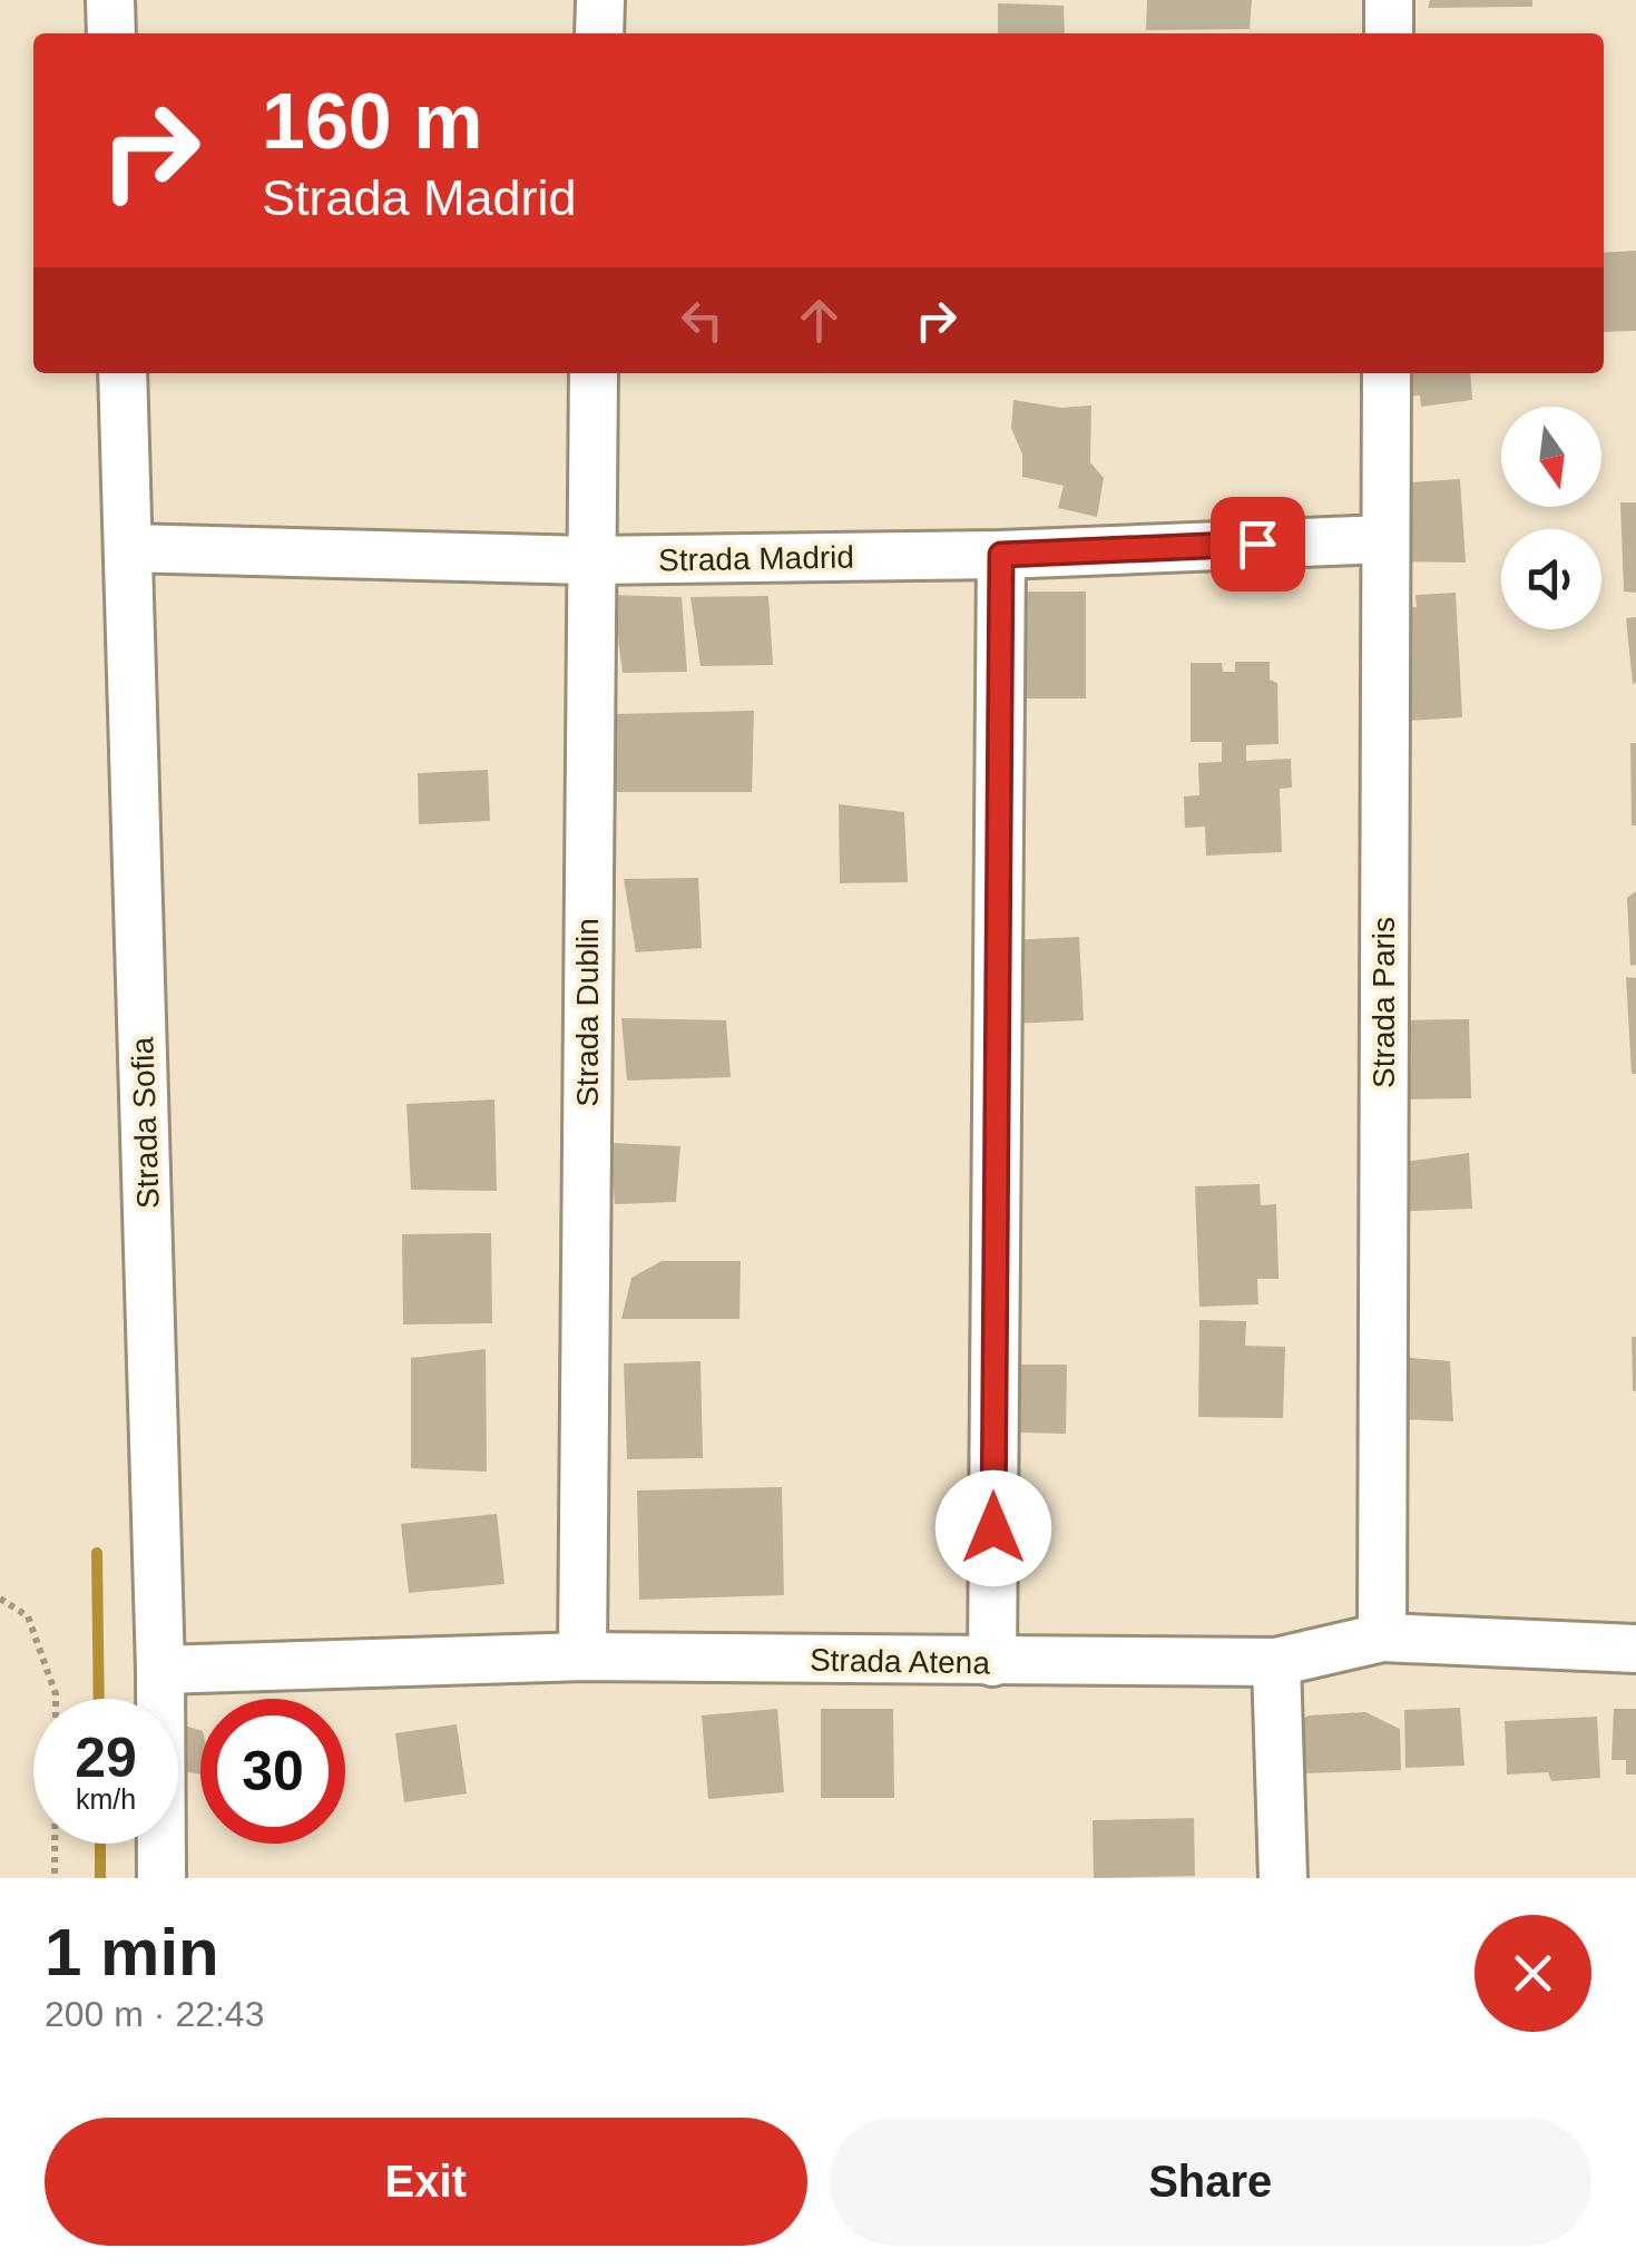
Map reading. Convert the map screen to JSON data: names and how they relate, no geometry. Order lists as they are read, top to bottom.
{
  "streets": {
    "street": [
      "Strada Madrid",
      "Strada Paris",
      "Strada Dublin",
      "Strada Sofia",
      "Strada Atena"
    ]
  },
  "crossings": [
    ["Strada Madrid", "Strada Paris"],
    ["Strada Madrid", "Strada Dublin"],
    ["Strada Madrid", "Strada Sofia"],
    ["Strada Paris", "Strada Atena"],
    ["Strada Dublin", "Strada Atena"],
    ["Strada Sofia", "Strada Atena"]
  ],
  "north": "bottom",
  "page": {
    "turn": ["160 m", "Strada Madrid"],
    "speed": "29 km/h",
    "limit": "30",
    "heading": ["1 min", "200 m · 22:43"],
    "buttons": ["Exit", "Share"]
  }
}
